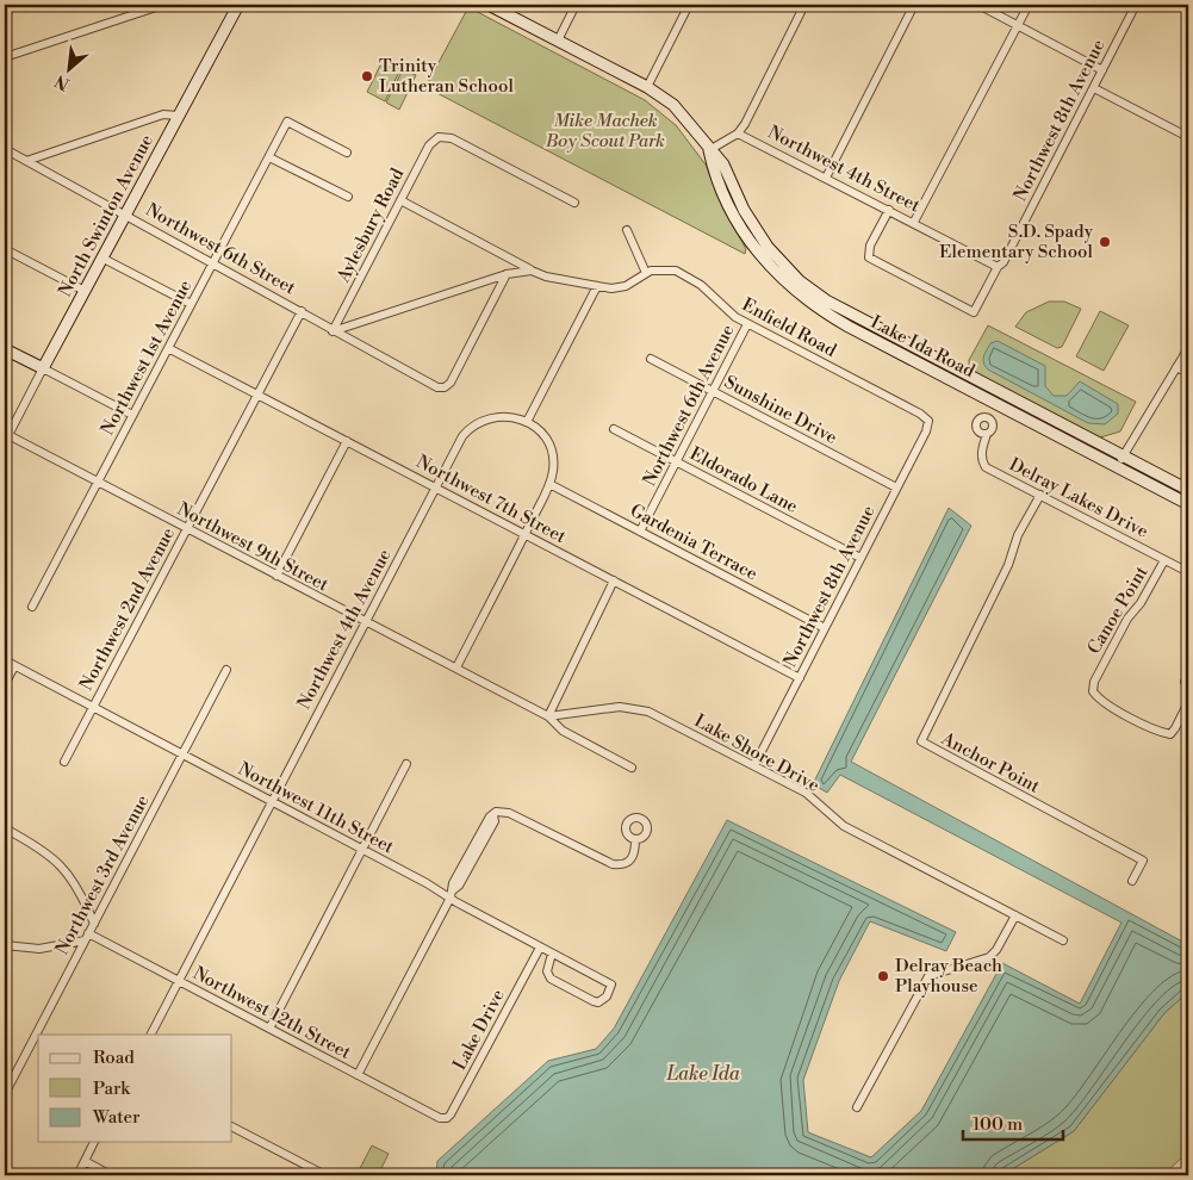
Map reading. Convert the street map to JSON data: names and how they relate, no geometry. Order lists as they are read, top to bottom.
{
  "streets": {
    "street": [
      "Northwest 8th Avenue",
      "Northwest 4th Street",
      "North Swinton Avenue",
      "Aylesbury Road",
      "Northwest 6th Street",
      "Enfield Road",
      "Lake Ida Road",
      "Northwest 1st Avenue",
      "Northwest 6th Avenue",
      "Sunshine Drive",
      "Eldorado Lane",
      "Delray Lakes Drive",
      "Northwest 7th Street",
      "Gardenia Terrace",
      "Northwest 9th Street",
      "Northwest 2nd Avenue",
      "Canoe Point",
      "Northwest 4th Avenue",
      "Lake Shore Drive",
      "Anchor Point",
      "Northwest 11th Street",
      "Northwest 3rd Avenue",
      "Northwest 12th Street",
      "Lake Drive"
    ]
  },
  "crossings": [
    ["Northwest 8th Avenue", "Northwest 4th Street"],
    ["Northwest 8th Avenue", "Enfield Road"],
    ["Northwest 8th Avenue", "Sunshine Drive"],
    ["Northwest 8th Avenue", "Eldorado Lane"],
    ["Northwest 8th Avenue", "Northwest 7th Street"],
    ["Northwest 8th Avenue", "Gardenia Terrace"],
    ["Northwest 8th Avenue", "Lake Shore Drive"],
    ["North Swinton Avenue", "Northwest 6th Street"],
    ["North Swinton Avenue", "Northwest 9th Street"],
    ["Aylesbury Road", "Northwest 6th Street"],
    ["Aylesbury Road", "Enfield Road"],
    ["Northwest 6th Street", "Enfield Road"],
    ["Northwest 6th Street", "Northwest 1st Avenue"],
    ["Northwest 6th Street", "Northwest 2nd Avenue"],
    ["Enfield Road", "Northwest 6th Avenue"],
    ["Northwest 1st Avenue", "Northwest 7th Street"],
    ["Northwest 1st Avenue", "Northwest 9th Street"],
    ["Northwest 6th Avenue", "Sunshine Drive"],
    ["Northwest 6th Avenue", "Eldorado Lane"],
    ["Northwest 6th Avenue", "Gardenia Terrace"],
    ["Delray Lakes Drive", "Canoe Point"],
    ["Delray Lakes Drive", "Anchor Point"],
    ["Northwest 7th Street", "Gardenia Terrace"],
    ["Northwest 7th Street", "Northwest 2nd Avenue"],
    ["Northwest 7th Street", "Northwest 4th Avenue"],
    ["Gardenia Terrace", "Northwest 4th Avenue"],
    ["Northwest 9th Street", "Northwest 2nd Avenue"],
    ["Northwest 9th Street", "Northwest 4th Avenue"],
    ["Northwest 9th Street", "Lake Shore Drive"],
    ["Northwest 2nd Avenue", "Northwest 11th Street"],
    ["Northwest 4th Avenue", "Northwest 11th Street"],
    ["Northwest 4th Avenue", "Northwest 12th Street"],
    ["Northwest 11th Street", "Northwest 3rd Avenue"],
    ["Northwest 11th Street", "Lake Drive"],
    ["Northwest 3rd Avenue", "Northwest 12th Street"],
    ["Northwest 12th Street", "Lake Drive"]
  ],
  "water": ["Lake Ida"],
  "parks": ["Mike Machek Boy Scout Park"],
  "places": ["Trinity Lutheran School", "S.D. Spady Elementary School", "Delray Beach Playhouse"],
  "legend": ["Road", "Park", "Water"],
  "scale_bar": "100 m",
  "north": "bottom left"
}
